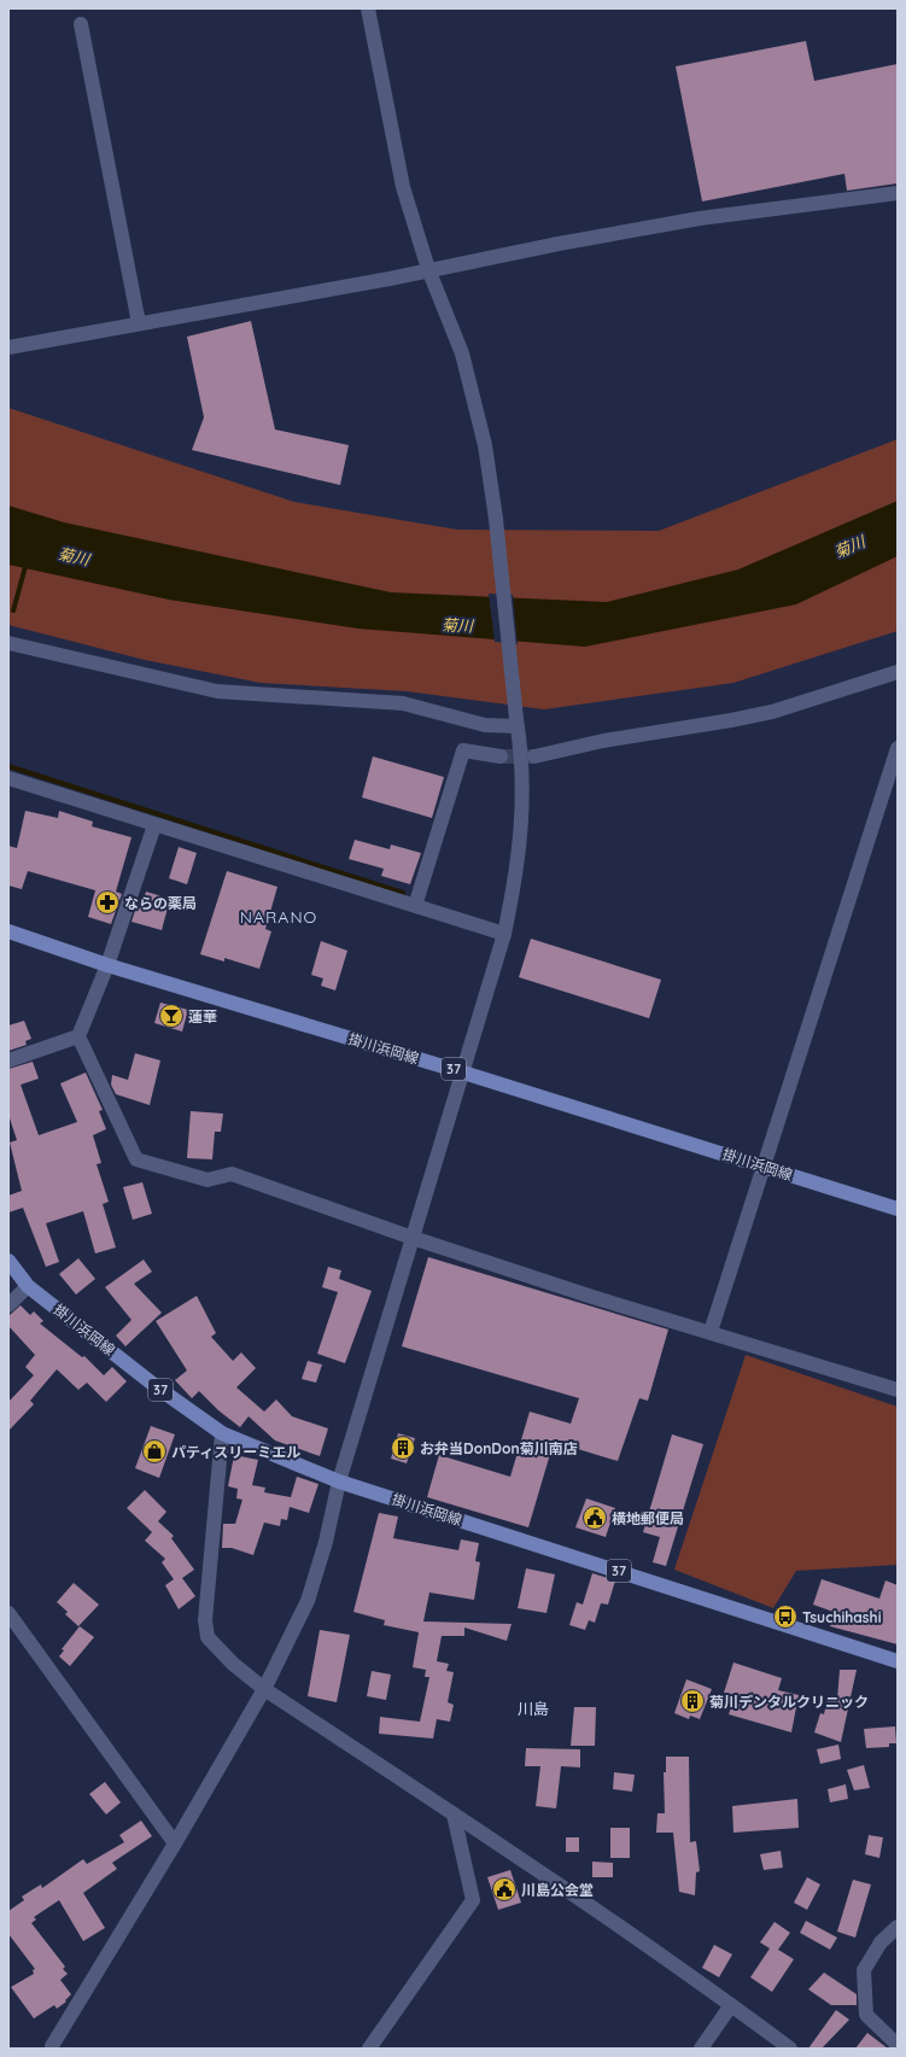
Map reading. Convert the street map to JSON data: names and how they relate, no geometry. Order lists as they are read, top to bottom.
{
  "streets": {
    "main road": ["掛川浜岡線", "37"]
  },
  "districts": ["NARANO", "川島"],
  "water": ["菊川"],
  "places": {
    "pharmacy": ["ならの薬局"],
    "bar": ["蓮華"],
    "building": ["お弁当DonDon菊川南店", "菊川デンタルクリニック"],
    "shop": ["パティスリーミエル"],
    "public building": ["横地郵便局", "川島公会堂"],
    "bus stop": ["Tsuchihashi"]
  }
}
